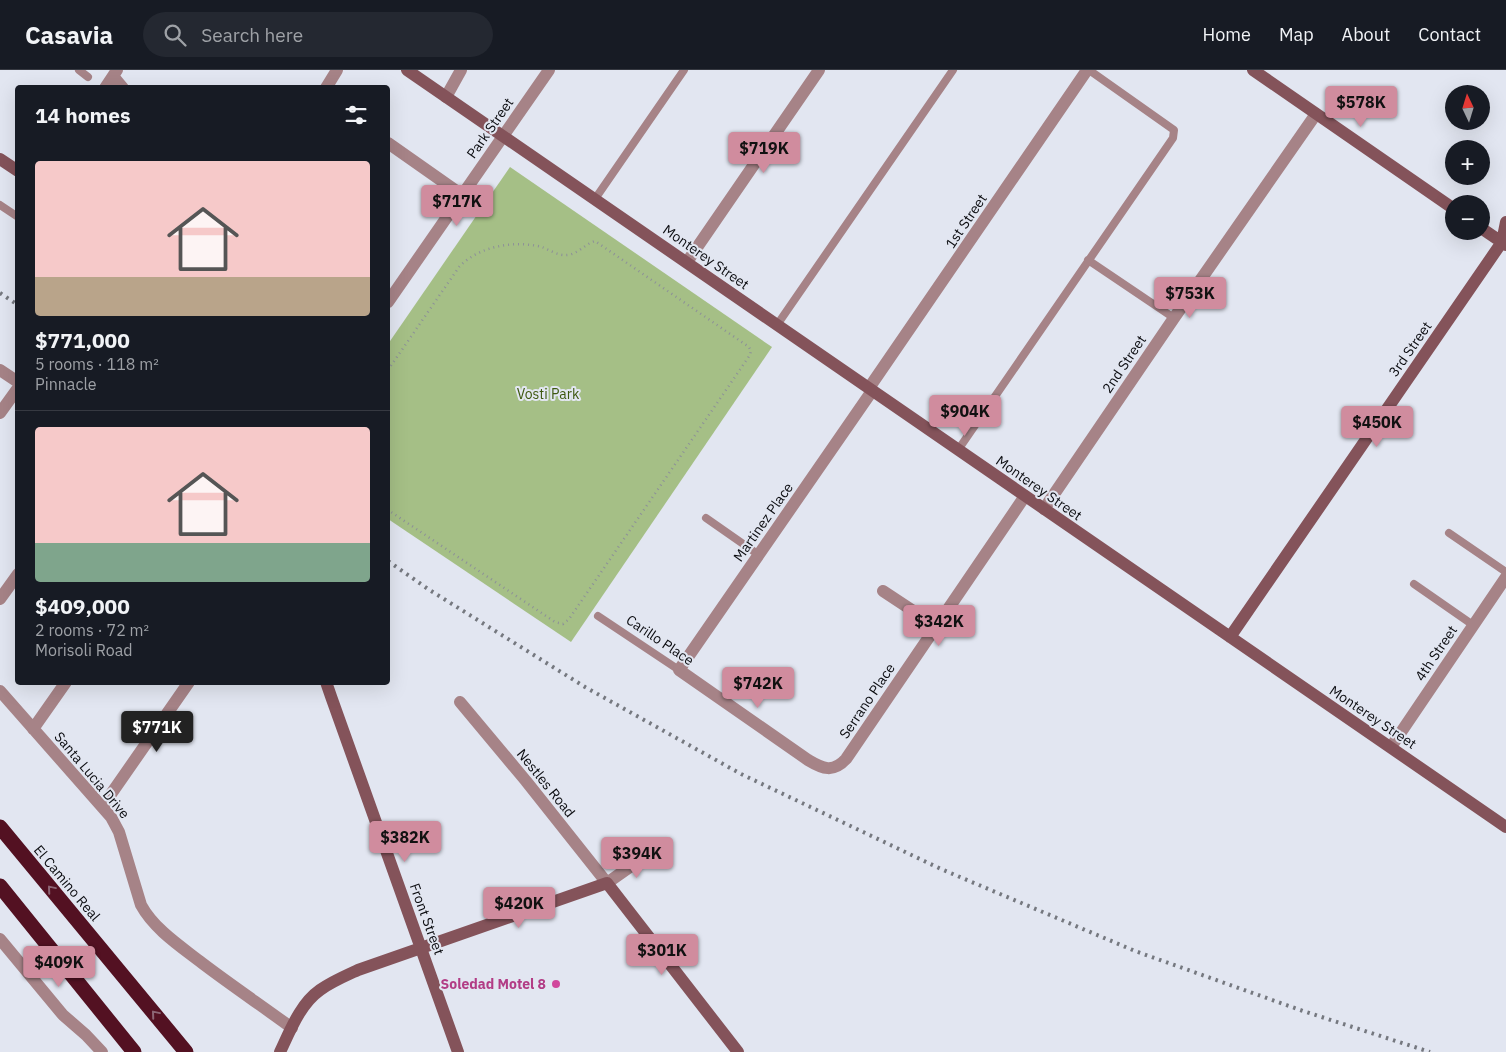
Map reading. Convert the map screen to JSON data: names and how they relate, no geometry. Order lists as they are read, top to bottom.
{
  "streets": {
    "highway": ["El Camino Real"],
    "street": [
      "Park Street",
      "1st Street",
      "Monterey Street",
      "3rd Street",
      "2nd Street",
      "Martinez Place",
      "Carillo Place",
      "4th Street",
      "Serrano Place",
      "Santa Lucia Drive",
      "Nestles Road",
      "Front Street"
    ]
  },
  "crossings": [
    ["Park Street", "Monterey Street"],
    ["1st Street", "Monterey Street"],
    ["1st Street", "Martinez Place"],
    ["Monterey Street", "3rd Street"],
    ["Monterey Street", "2nd Street"],
    ["Monterey Street", "Martinez Place"],
    ["Monterey Street", "4th Street"],
    ["Monterey Street", "Serrano Place"],
    ["Martinez Place", "Carillo Place"],
    ["Carillo Place", "Serrano Place"]
  ],
  "parks": ["Vosti Park"],
  "places": ["Soledad Motel 8"],
  "north": "top",
  "page": {
    "header": "Casavia",
    "search": "Search here",
    "nav": [
      "Home",
      "Map",
      "About",
      "Contact"
    ],
    "map_buttons": ["+", "−"],
    "heading": "14 homes",
    "price": [
      "$578K",
      "$719K",
      "$717K",
      "$753K",
      "$904K",
      "$450K",
      "$342K",
      "$742K",
      "$771K",
      "$382K",
      "$394K",
      "$420K",
      "$301K",
      "$409K"
    ],
    "list": [
      {
        "name": "$771,000",
        "note": "5 rooms · 118 m² · Pinnacle"
      },
      {
        "name": "$409,000",
        "note": "2 rooms · 72 m² · Morisoli Road"
      }
    ]
  }
}
